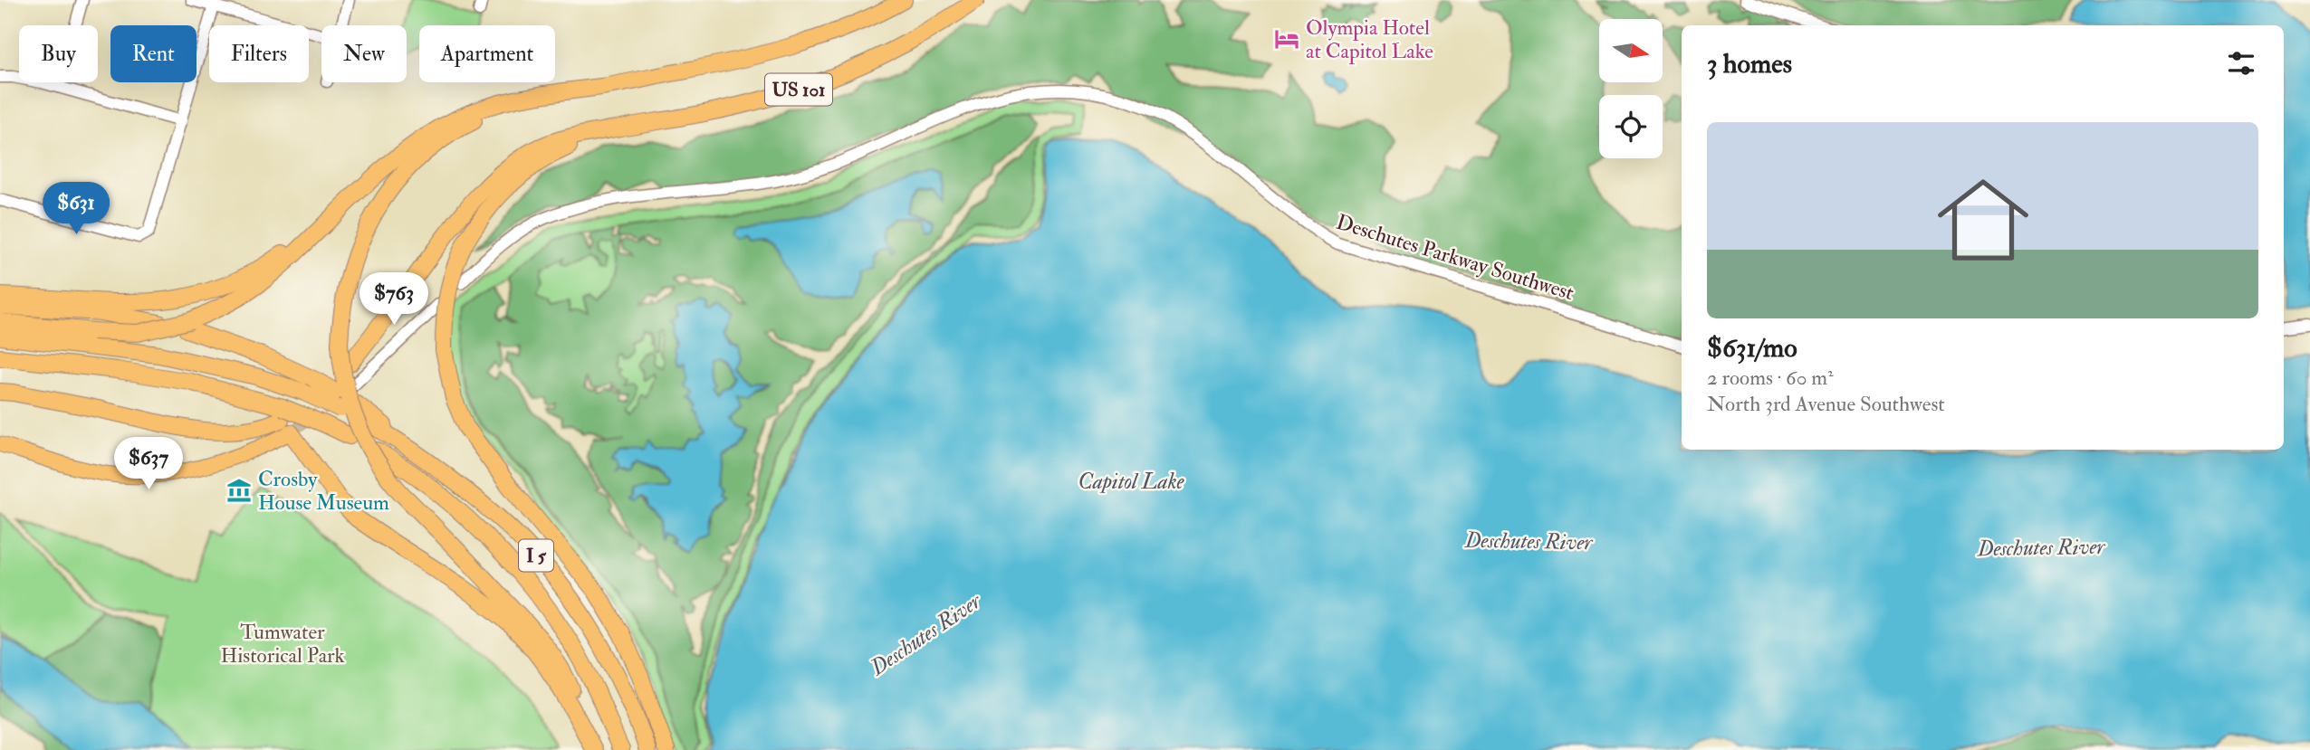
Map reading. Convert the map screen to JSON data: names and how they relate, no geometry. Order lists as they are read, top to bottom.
{
  "streets": {
    "highway": ["US 101", "I 5"],
    "street": ["Deschutes Parkway Southwest"]
  },
  "water": ["Capitol Lake", "Deschutes River"],
  "parks": ["Tumwater Historical Park"],
  "places": {
    "hotel": ["Olympia Hotel at Capitol Lake"],
    "museum": ["Crosby House Museum"]
  },
  "north": "right",
  "page": {
    "chip": [
      "Buy",
      "Rent",
      "Filters",
      "New",
      "Apartment"
    ],
    "heading": "3 homes",
    "list": [
      {
        "name": "$631/mo",
        "note": "2 rooms · 60 m² · North 3rd Avenue Southwest"
      }
    ],
    "price": ["$631", "$763", "$637"]
  }
}
